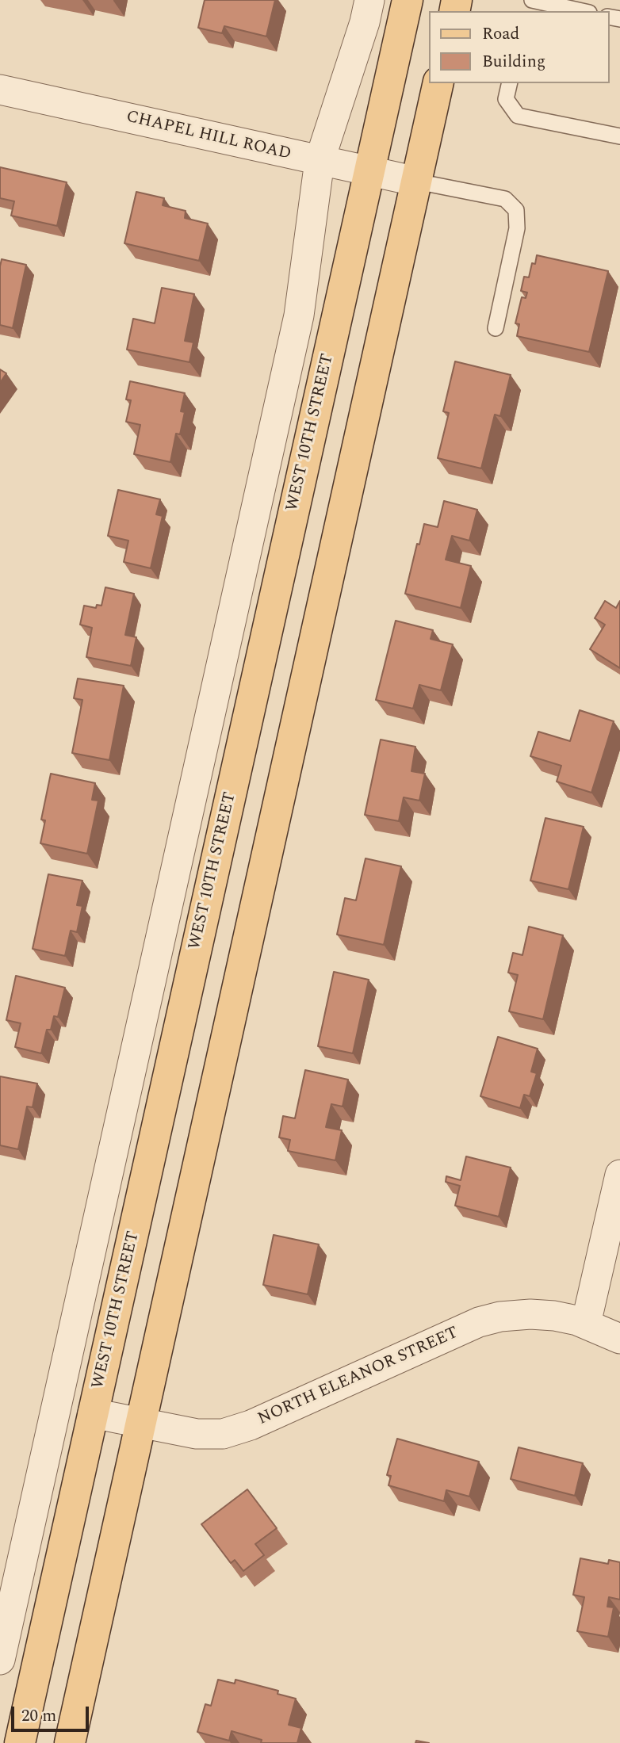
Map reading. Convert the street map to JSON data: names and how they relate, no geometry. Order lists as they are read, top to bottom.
{
  "streets": {
    "main road": ["WEST 10TH STREET"],
    "street": ["CHAPEL HILL ROAD", "NORTH ELEANOR STREET"]
  },
  "crossings": [
    ["CHAPEL HILL ROAD", "WEST 10TH STREET"],
    ["WEST 10TH STREET", "NORTH ELEANOR STREET"]
  ],
  "legend": ["Road", "Building"],
  "scale_bar": "20 m"
}
